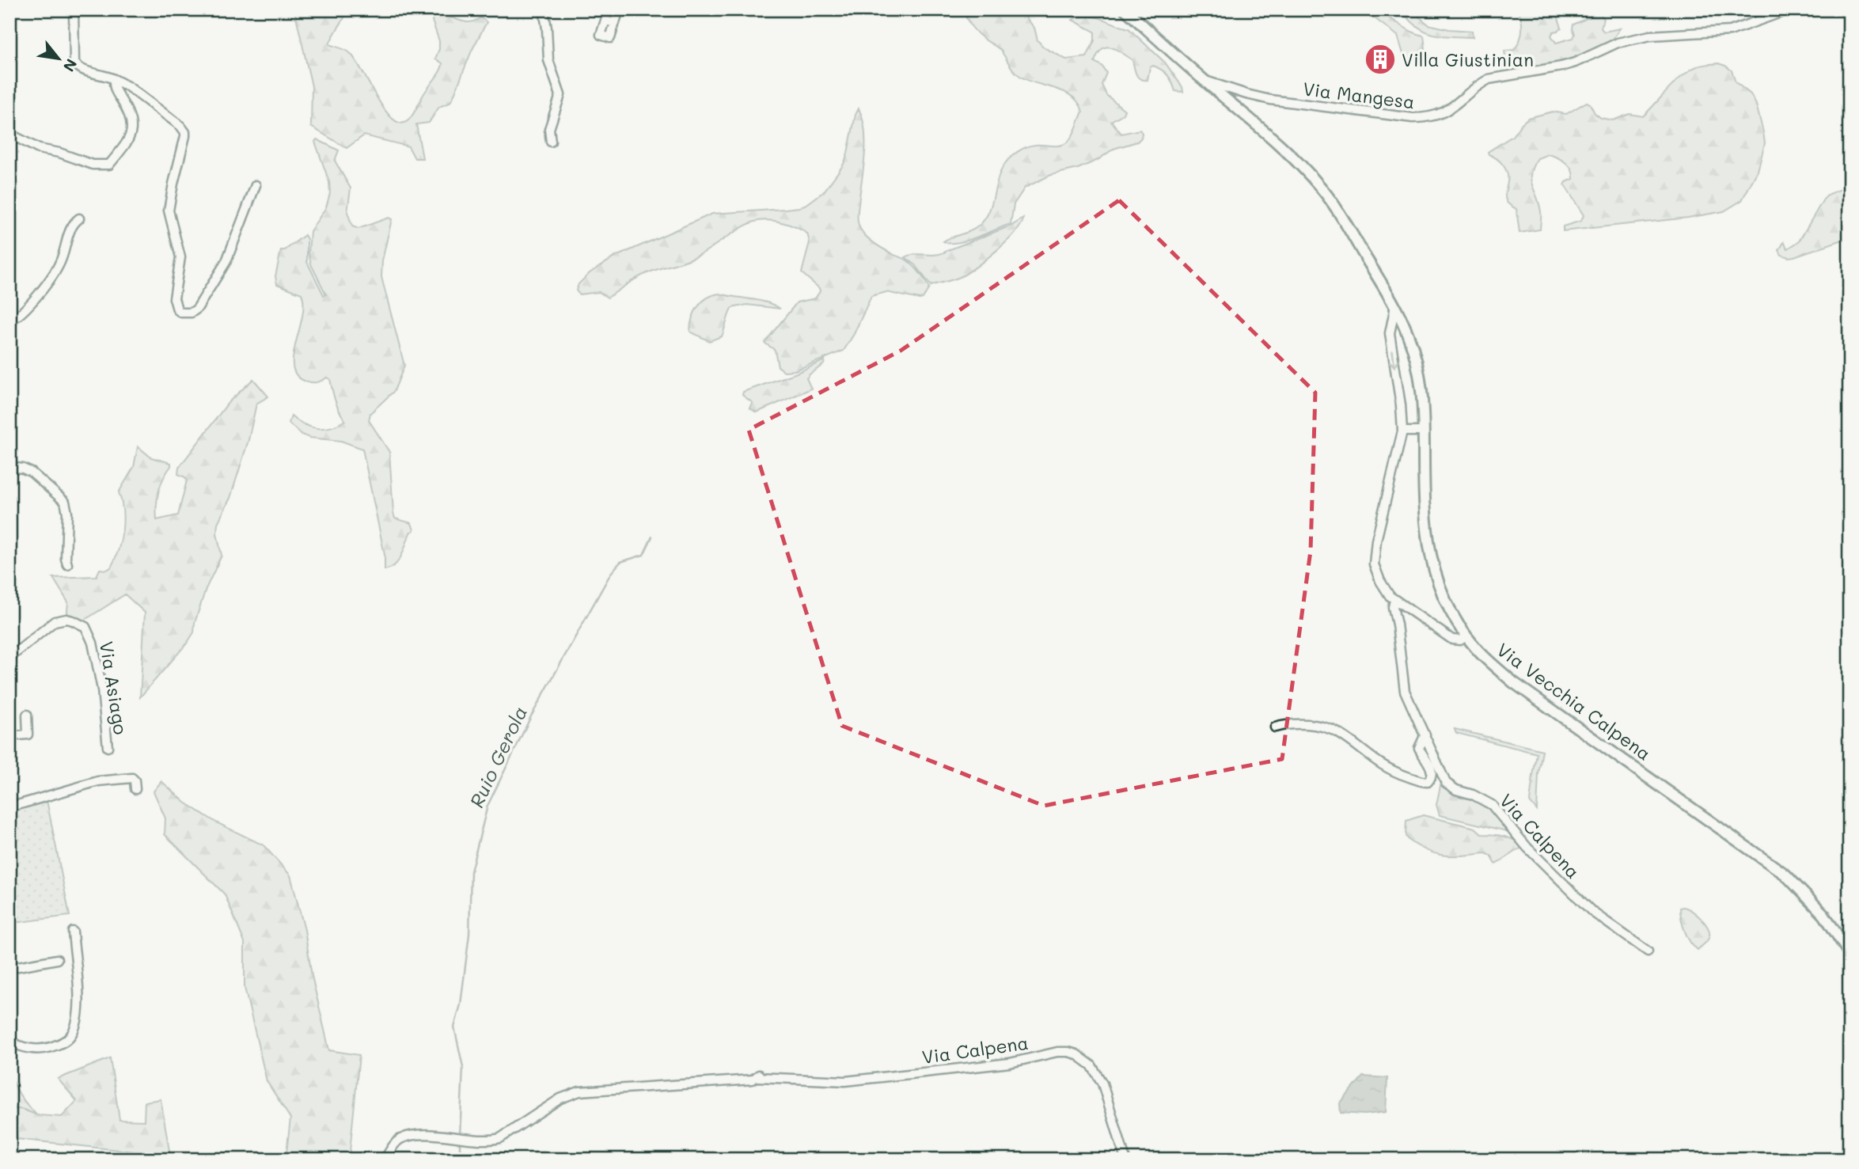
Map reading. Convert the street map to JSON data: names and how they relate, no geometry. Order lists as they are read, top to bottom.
{
  "streets": {
    "main road": ["Via Vecchia Calpena"],
    "street": ["Via Mangesa", "Via Asiago", "Via Calpena"]
  },
  "crossings": [
    ["Via Mangesa", "Via Vecchia Calpena"],
    ["Via Vecchia Calpena", "Via Calpena"]
  ],
  "water": ["Ruio Gerola"],
  "places": {
    "building": ["Villa Giustinian"]
  },
  "north": "bottom right"
}
